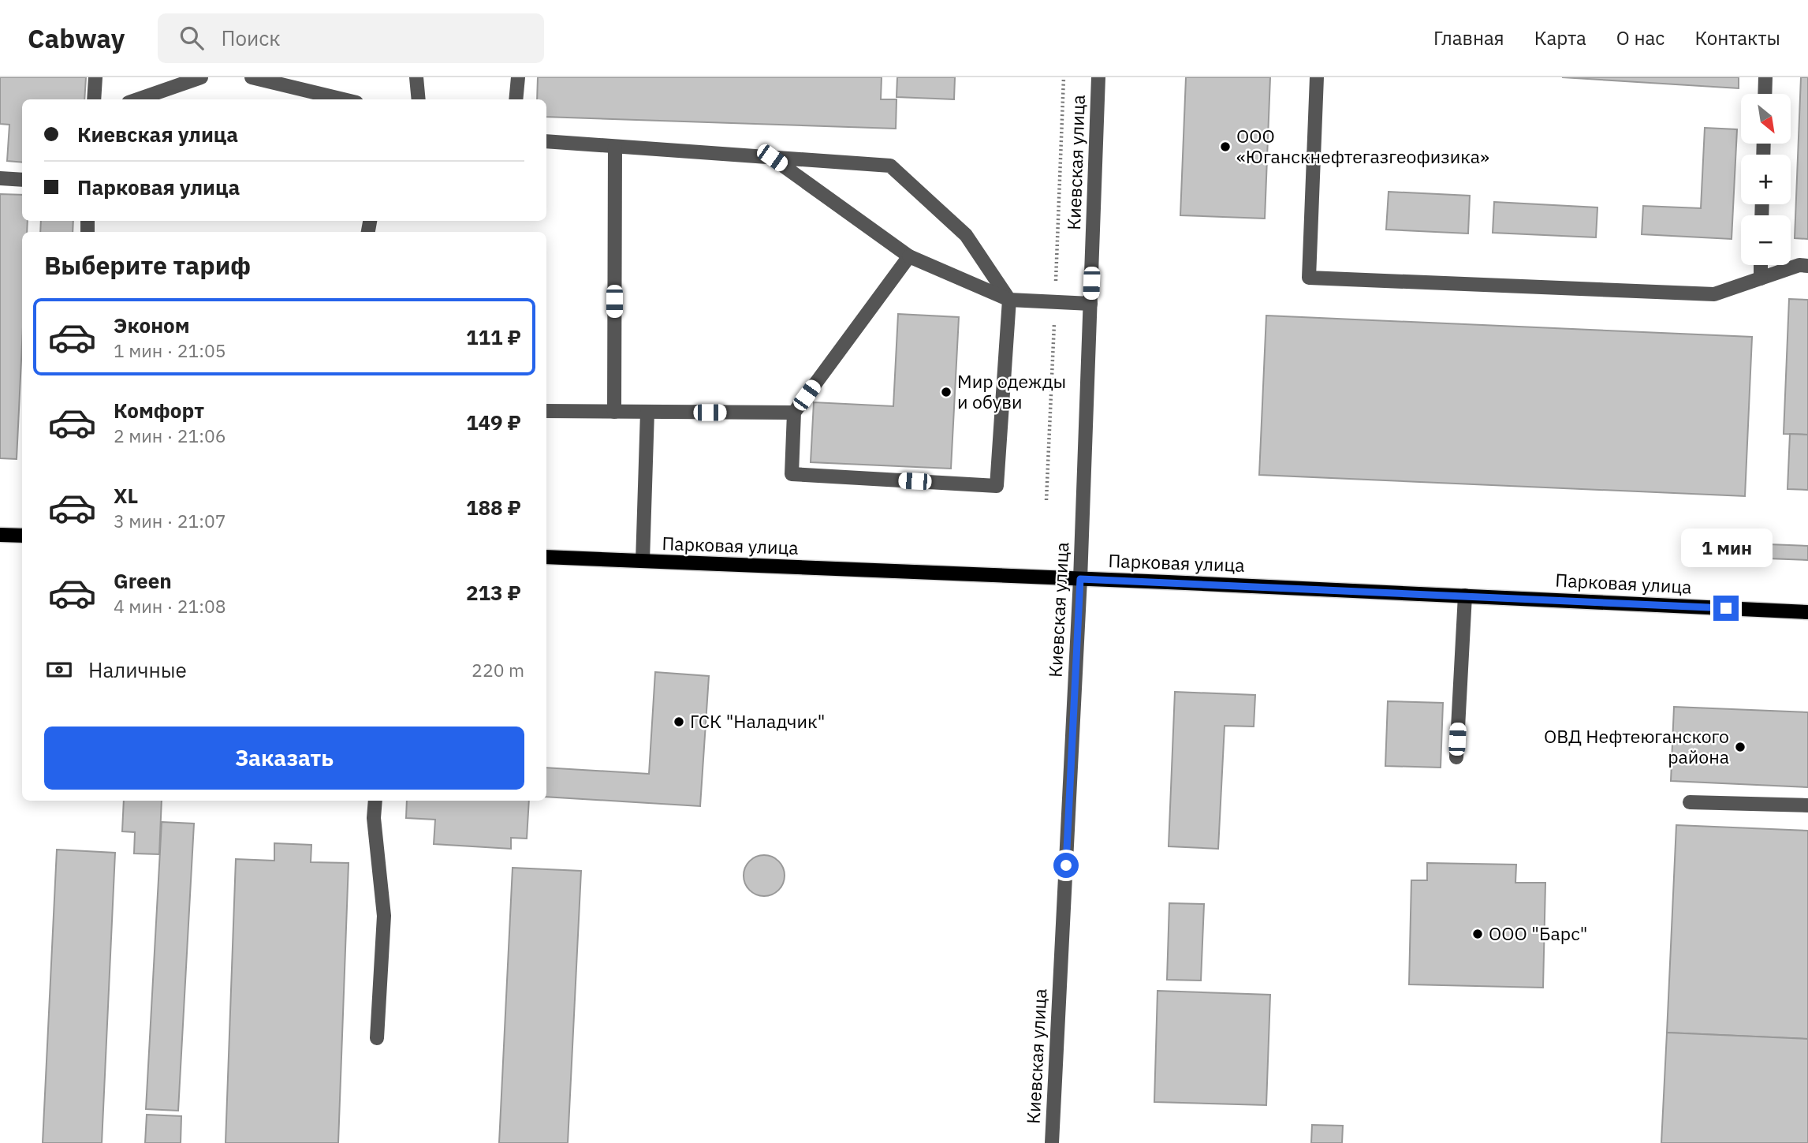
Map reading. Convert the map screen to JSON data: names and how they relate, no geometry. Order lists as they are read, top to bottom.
{
  "streets": {
    "main road": ["Парковая улица"],
    "street": ["Киевская улица"]
  },
  "crossings": [
    ["Киевская улица", "Парковая улица"]
  ],
  "places": [
    "ООО «Юганскнефтегазгеофизика»",
    "Мир одежды и обуви",
    "ГСК \"Наладчик\"",
    "ОВД Нефтеюганского района",
    "ООО \"Барс\""
  ],
  "north": "bottom right",
  "page": {
    "header": "Cabway",
    "search": "Поиск",
    "nav": [
      "Главная",
      "Карта",
      "О нас",
      "Контакты"
    ],
    "map_buttons": ["+", "−"],
    "banner": ["Киевская улица", "Парковая улица"],
    "heading": "Выберите тариф",
    "list": [
      {
        "name": "Эконом",
        "note": "1 мин · 21:05",
        "value": "111 ₽"
      },
      {
        "name": "Комфорт",
        "note": "2 мин · 21:06",
        "value": "149 ₽"
      },
      {
        "name": "XL",
        "note": "3 мин · 21:07",
        "value": "188 ₽"
      },
      {
        "name": "Green",
        "note": "4 мин · 21:08",
        "value": "213 ₽"
      }
    ],
    "bubble": "1 мин",
    "pay": ["Наличные", "220 m"],
    "buttons": "Заказать"
  }
}
